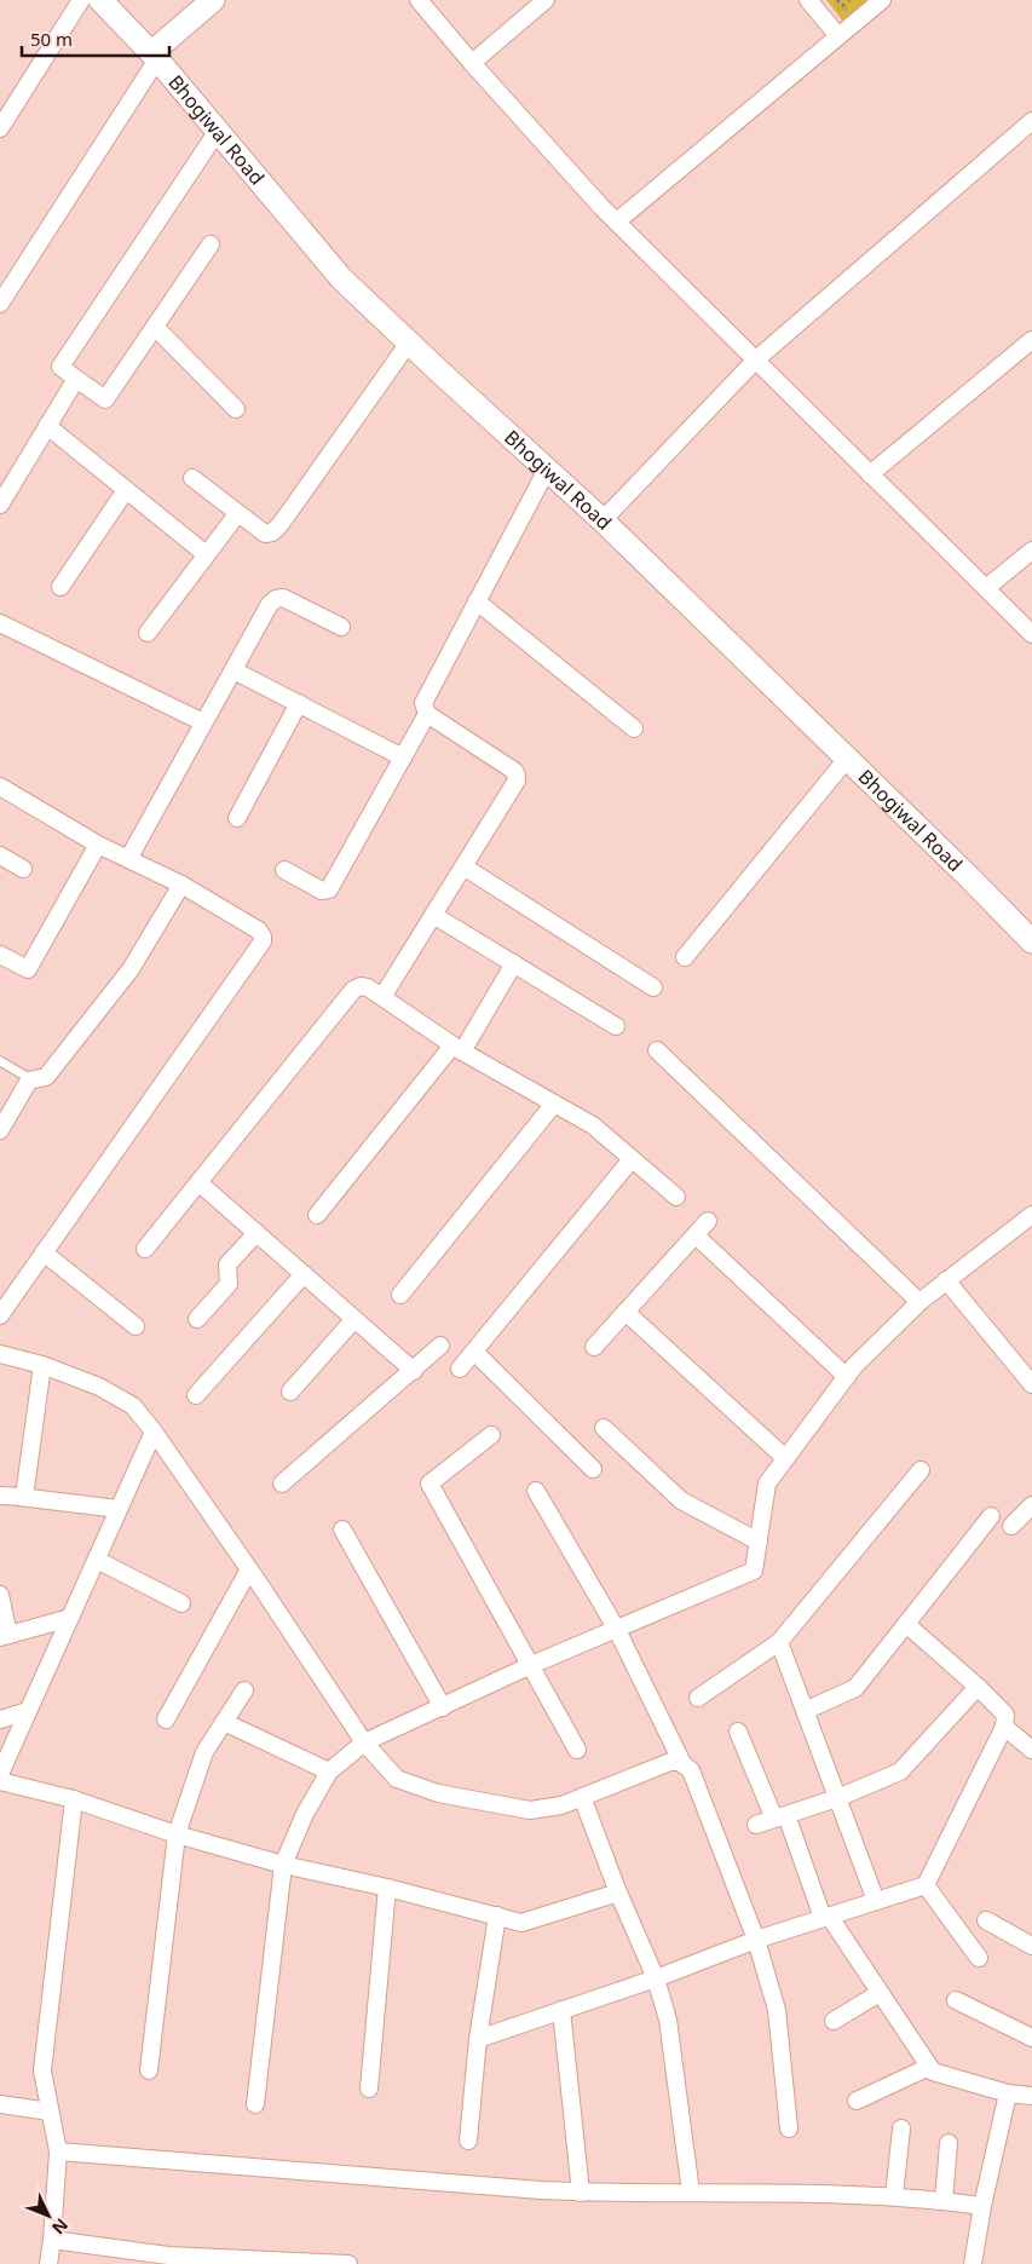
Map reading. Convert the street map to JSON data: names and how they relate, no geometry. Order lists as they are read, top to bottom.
{
  "streets": {
    "main road": ["Bhogiwal Road"]
  },
  "scale_bar": "50 m",
  "north": "bottom right"
}
